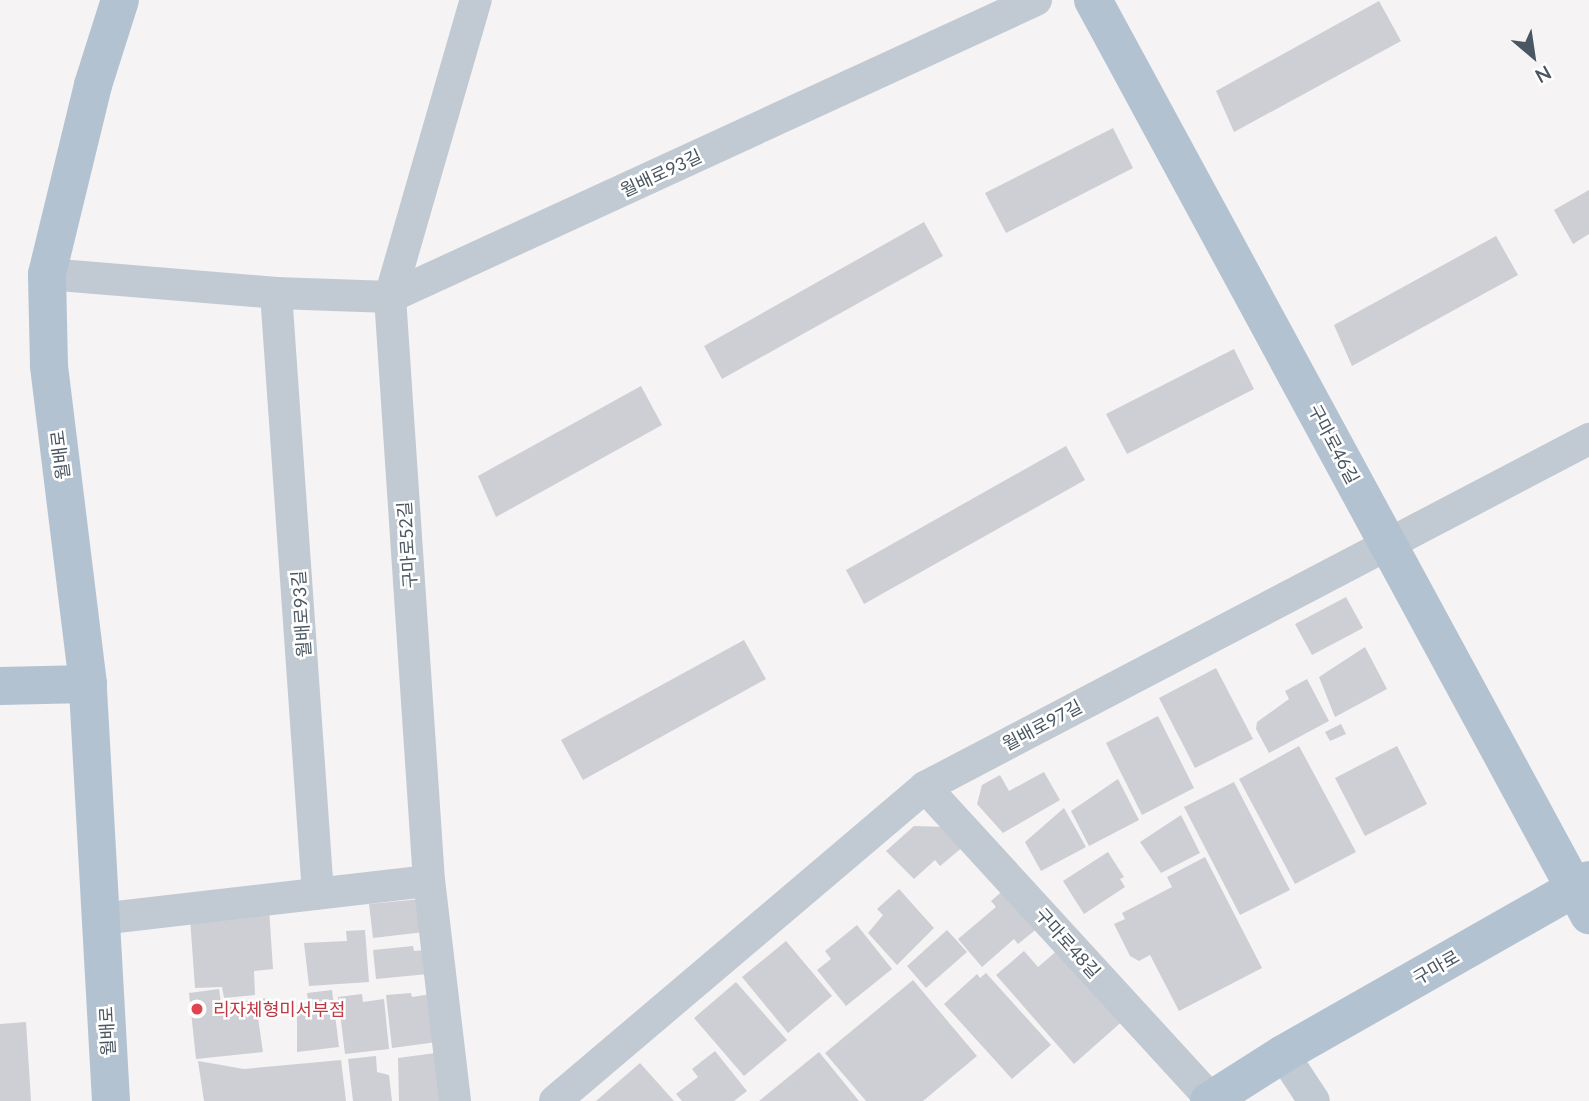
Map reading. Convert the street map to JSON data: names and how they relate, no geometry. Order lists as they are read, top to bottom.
{
  "streets": {
    "main road": ["구마로46길", "월배로", "구마로"],
    "street": [
      "월배로93길",
      "구마로52길",
      "월배로97길",
      "구마로48길"
    ]
  },
  "crossings": [
    ["월배로93길", "월배로"],
    ["월배로93길", "구마로52길"],
    ["구마로46길", "월배로97길"],
    ["구마로46길", "구마로"],
    ["월배로97길", "구마로48길"],
    ["구마로48길", "구마로"]
  ],
  "places": ["리자체형미서부점"],
  "north": "bottom right"
}
